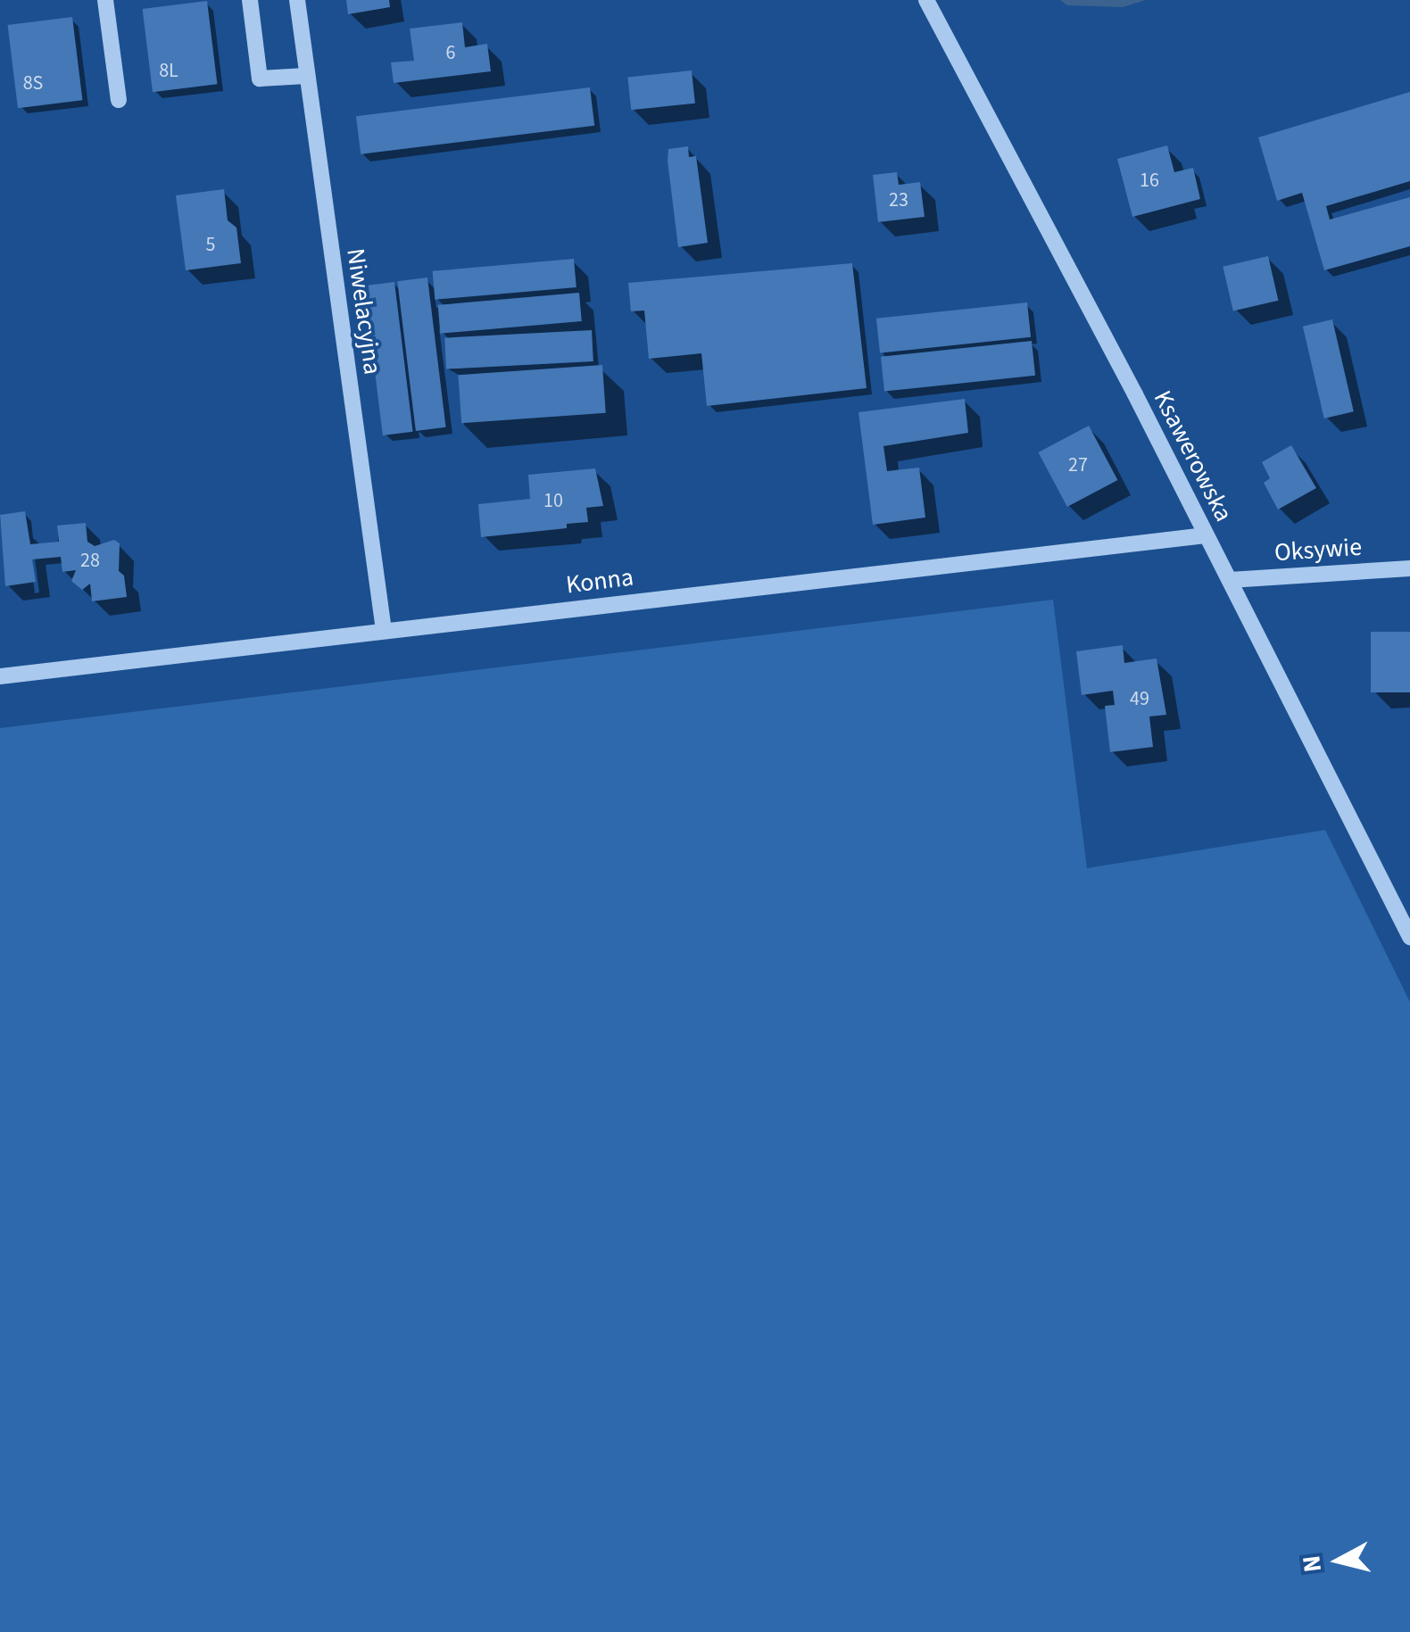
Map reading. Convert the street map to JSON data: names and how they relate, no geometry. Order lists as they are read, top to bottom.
{
  "streets": {
    "street": [
      "Niwelacyjna",
      "Ksawerowska",
      "Oksywie",
      "Konna"
    ]
  },
  "crossings": [
    ["Niwelacyjna", "Konna"],
    ["Ksawerowska", "Oksywie"],
    ["Ksawerowska", "Konna"]
  ],
  "house_numbers": [
    "6",
    "8L",
    "8S",
    "16",
    "23",
    "5",
    "27",
    "10",
    "28",
    "49"
  ],
  "north": "left"
}
